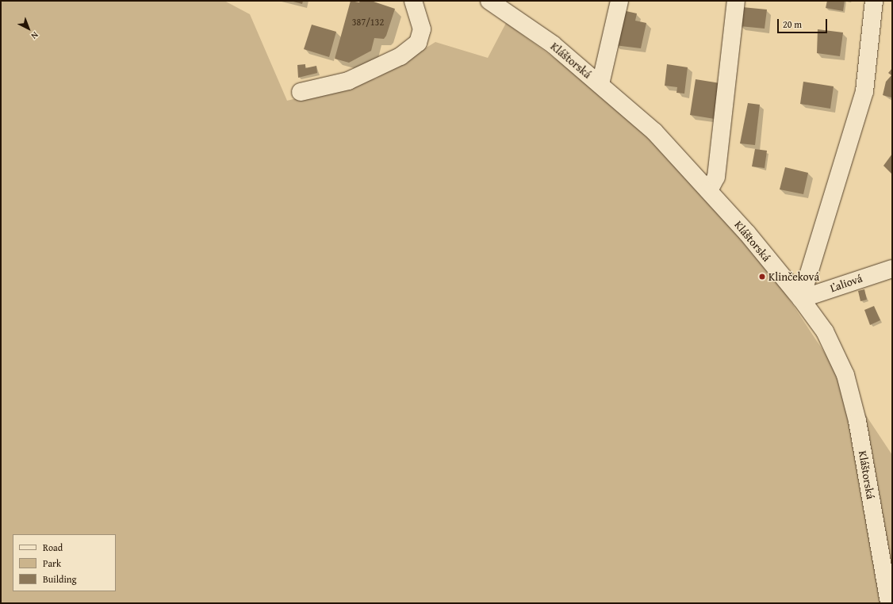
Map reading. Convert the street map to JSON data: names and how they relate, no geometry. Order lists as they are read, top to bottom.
{
  "streets": {
    "street": ["Kláštorská", "Ľaliová"]
  },
  "crossings": [
    ["Kláštorská", "Ľaliová"]
  ],
  "places": ["Klinčeková"],
  "house_numbers": ["387/132"],
  "legend": ["Road", "Park", "Building"],
  "scale_bar": "20 m",
  "north": "bottom right"
}
